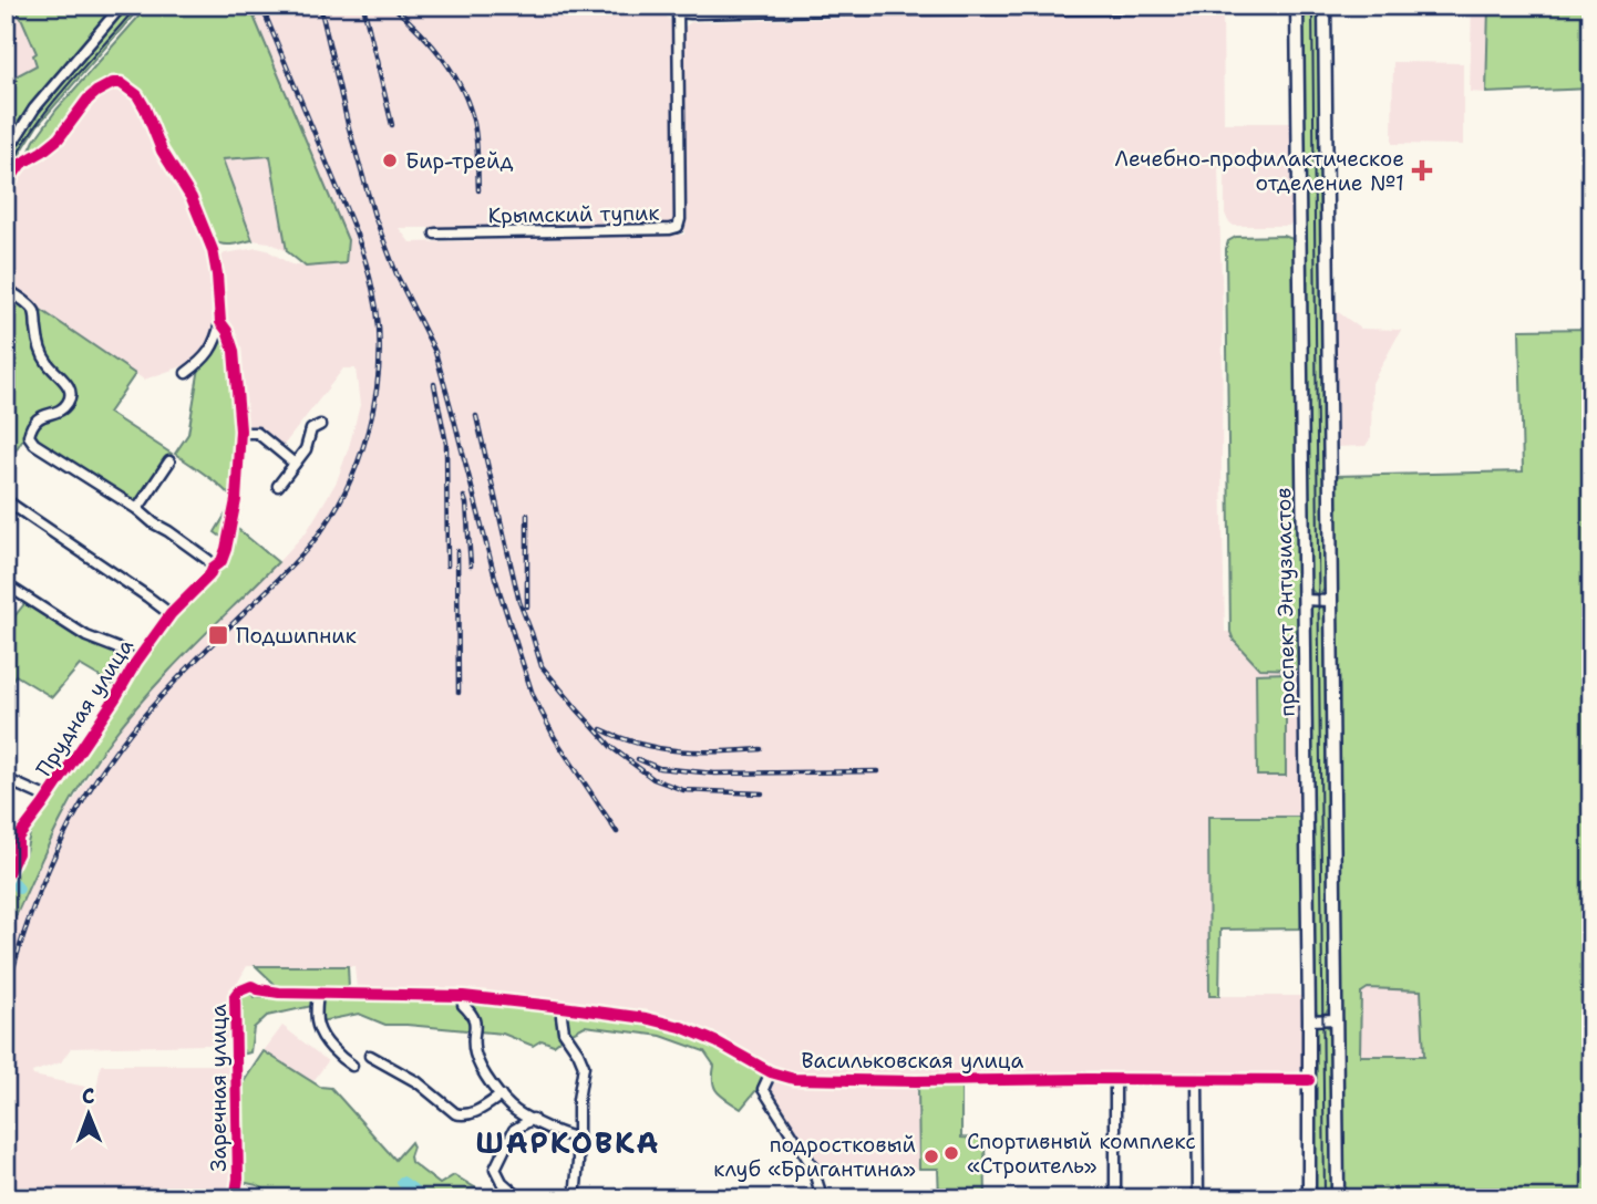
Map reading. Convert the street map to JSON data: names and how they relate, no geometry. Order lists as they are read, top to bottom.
{
  "streets": {
    "main road": ["проспект Энтузиастов"],
    "street": [
      "Крымский тупик",
      "Прудная улица",
      "Васильковская улица",
      "Заречная улица"
    ]
  },
  "crossings": [
    ["проспект Энтузиастов", "Васильковская улица"],
    ["Васильковская улица", "Заречная улица"]
  ],
  "districts": ["ШАРКОВКА"],
  "places": {
    "other": ["Бир-трейд", "Спортивный комплекс «Строитель»", "подростковый клуб «Бригантина»"],
    "health": ["Лечебно-профилактическое отделение №1"],
    "transit": ["Подшипник"]
  },
  "north": "top"
}
